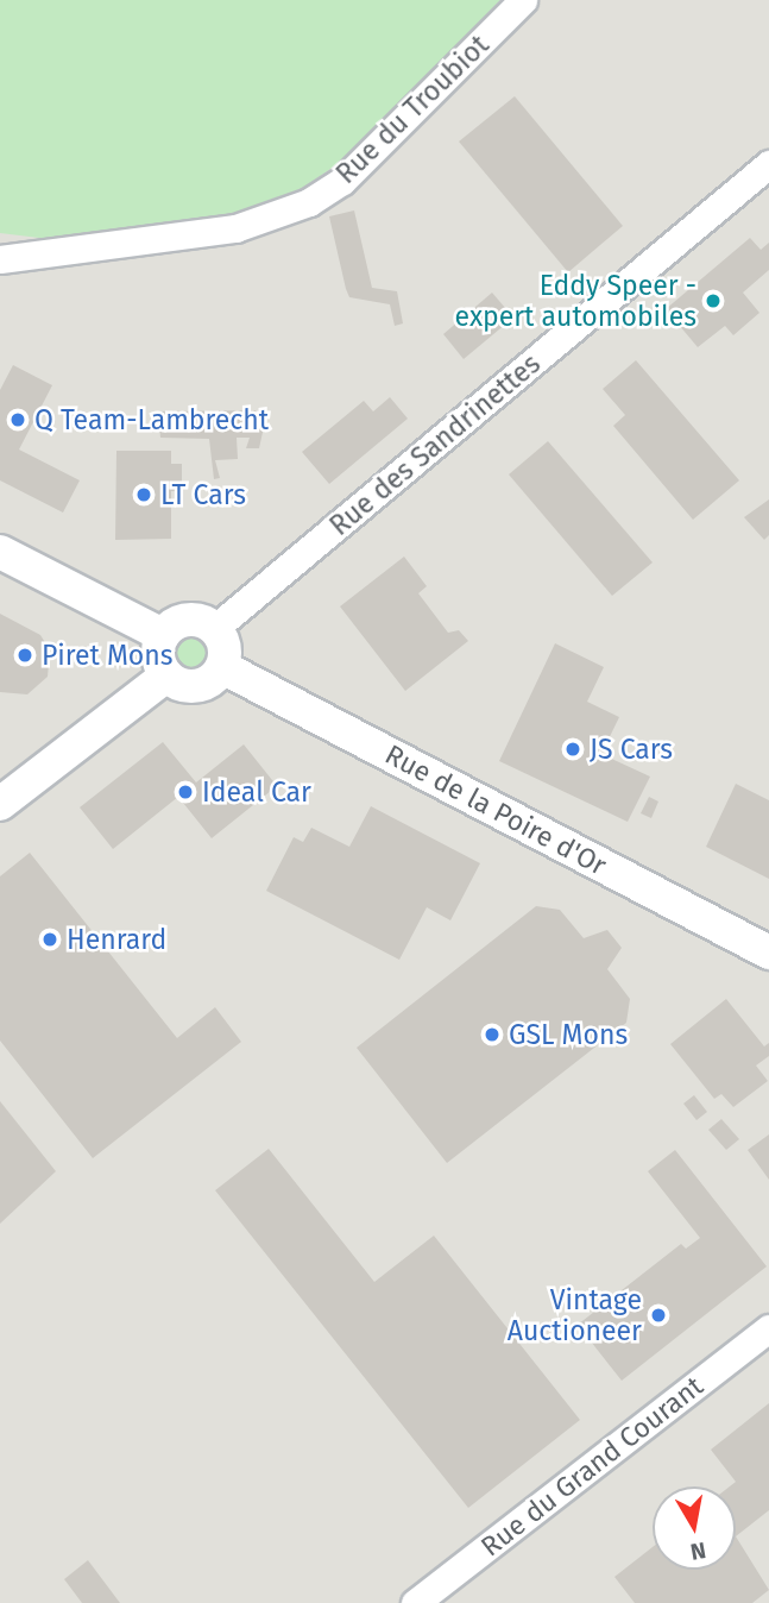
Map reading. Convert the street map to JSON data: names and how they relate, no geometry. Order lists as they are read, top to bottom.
{
  "streets": {
    "street": [
      "Rue du Troubiot",
      "Rue des Sandrinettes",
      "Rue de la Poire d'Or",
      "Rue du Grand Courant"
    ]
  },
  "crossings": [
    ["Rue des Sandrinettes", "Rue de la Poire d'Or"]
  ],
  "places": [
    "Eddy Speer - expert automobiles",
    "Q Team-Lambrecht",
    "LT Cars",
    "Piret Mons",
    "JS Cars",
    "Ideal Car",
    "Henrard",
    "GSL Mons",
    "Vintage Auctioneer"
  ],
  "north": "bottom"
}
